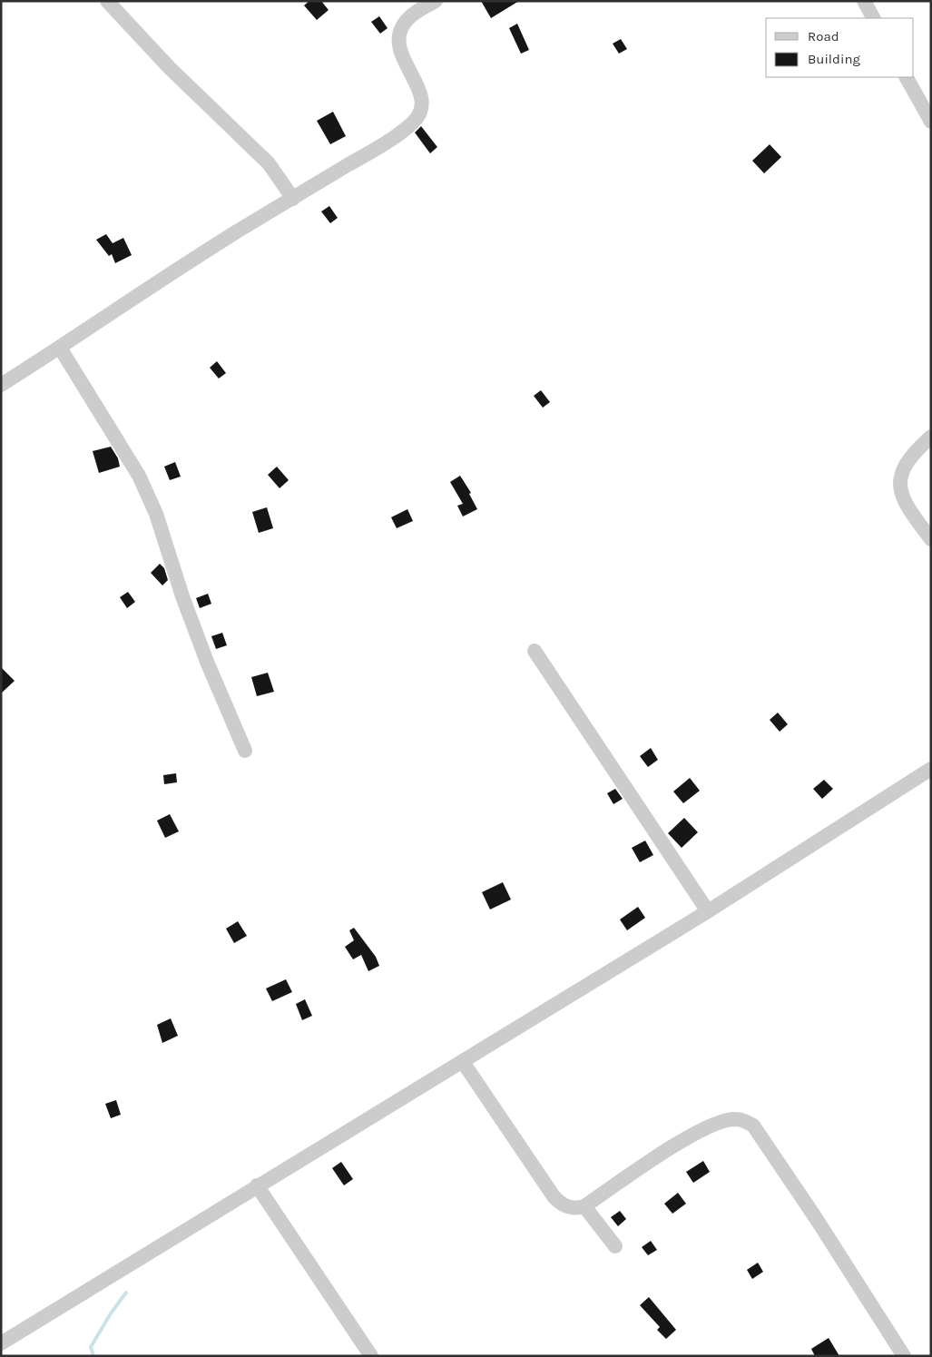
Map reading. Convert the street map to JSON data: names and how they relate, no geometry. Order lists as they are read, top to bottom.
{
  "legend": ["Road", "Building"]
}
